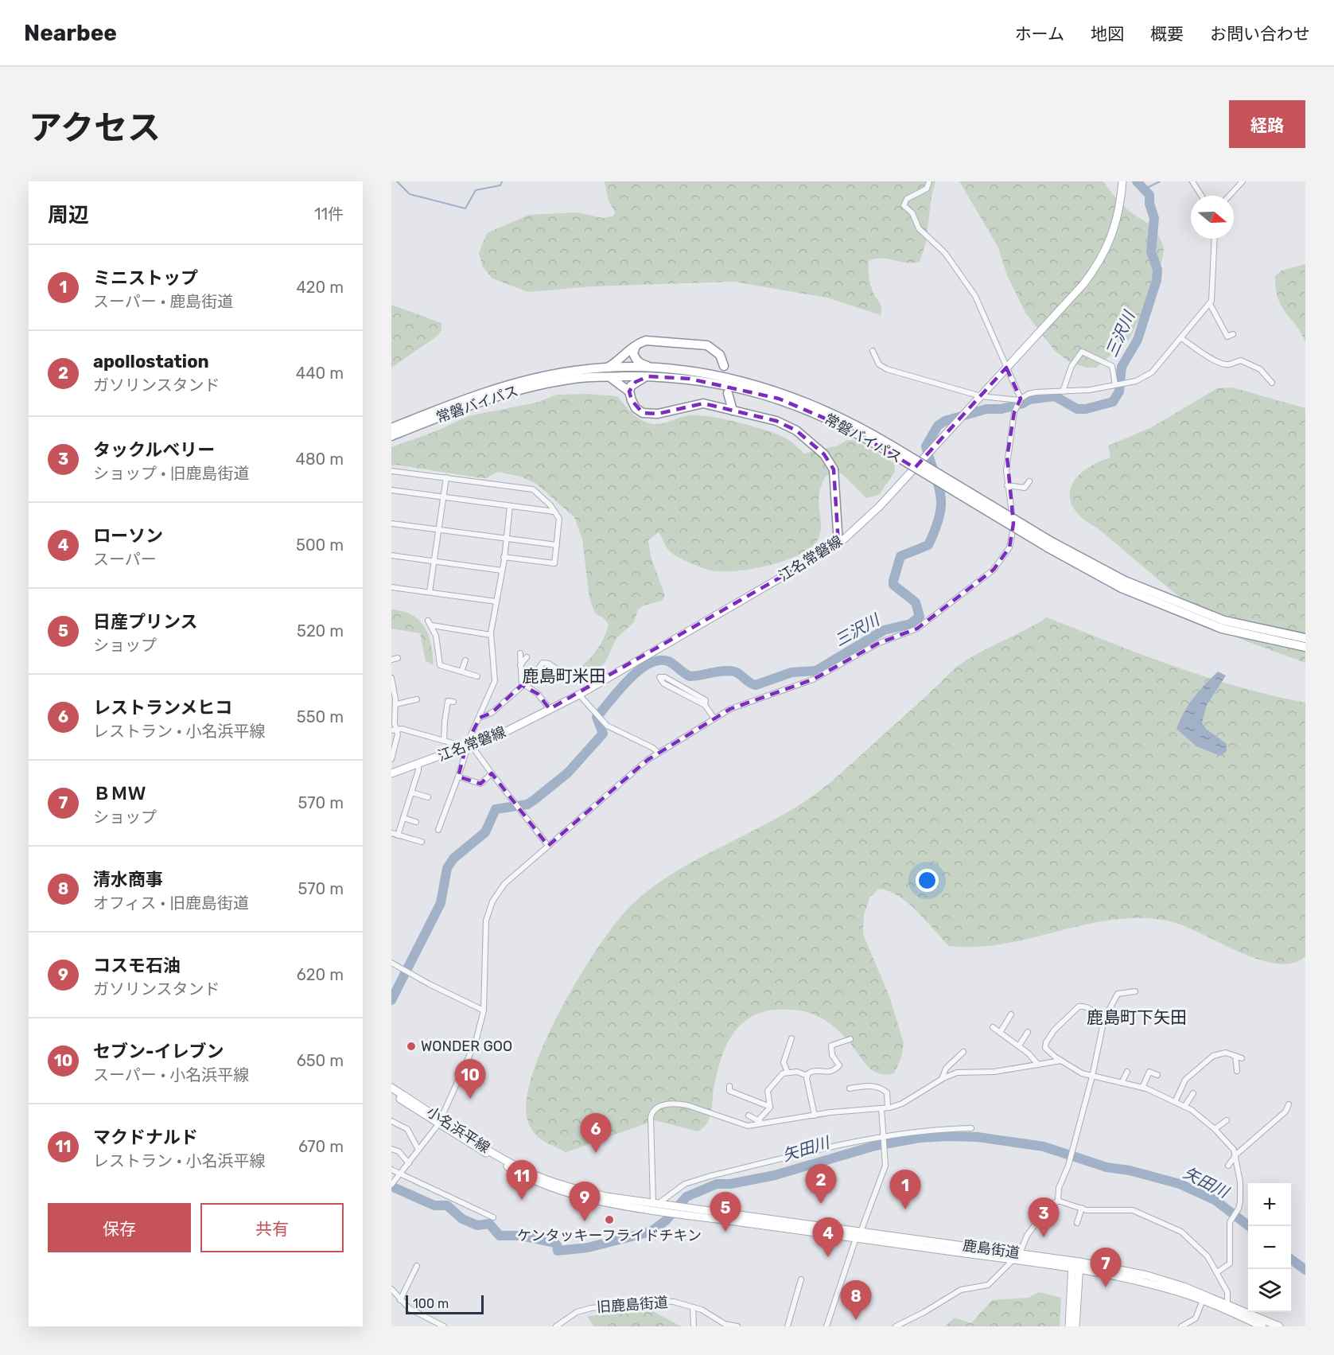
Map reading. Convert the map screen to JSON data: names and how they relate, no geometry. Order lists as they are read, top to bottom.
{
  "streets": {
    "highway": ["常磐バイパス"],
    "main road": ["江名常磐線", "小名浜平線", "鹿島街道"],
    "street": ["旧鹿島街道"]
  },
  "crossings": [
    ["小名浜平線", "鹿島街道"]
  ],
  "districts": ["鹿島町米田", "鹿島町下矢田"],
  "water": ["三沢川", "矢田川"],
  "places": ["WONDER GOO", "ケンタッキーフライドチキン"],
  "scale_bar": "100 m",
  "north": "right",
  "page": {
    "header": "Nearbee",
    "nav": [
      "ホーム",
      "地図",
      "概要",
      "お問い合わせ"
    ],
    "title": "アクセス",
    "buttons": [
      "経路",
      ["保存", "共有"]
    ],
    "heading": ["周辺", "11件"],
    "list": [
      {
        "mark": "1",
        "name": "ミニストップ",
        "note": "スーパー · 鹿島街道",
        "value": "420 m"
      },
      {
        "mark": "2",
        "name": "apollostation",
        "note": "ガソリンスタンド",
        "value": "440 m"
      },
      {
        "mark": "3",
        "name": "タックルベリー",
        "note": "ショップ · 旧鹿島街道",
        "value": "480 m"
      },
      {
        "mark": "4",
        "name": "ローソン",
        "note": "スーパー",
        "value": "500 m"
      },
      {
        "mark": "5",
        "name": "日産プリンス",
        "note": "ショップ",
        "value": "520 m"
      },
      {
        "mark": "6",
        "name": "レストランメヒコ",
        "note": "レストラン · 小名浜平線",
        "value": "550 m"
      },
      {
        "mark": "7",
        "name": "ＢＭＷ",
        "note": "ショップ",
        "value": "570 m"
      },
      {
        "mark": "8",
        "name": "清水商事",
        "note": "オフィス · 旧鹿島街道",
        "value": "570 m"
      },
      {
        "mark": "9",
        "name": "コスモ石油",
        "note": "ガソリンスタンド",
        "value": "620 m"
      },
      {
        "mark": "10",
        "name": "セブン-イレブン",
        "note": "スーパー · 小名浜平線",
        "value": "650 m"
      },
      {
        "mark": "11",
        "name": "マクドナルド",
        "note": "レストラン · 小名浜平線",
        "value": "670 m"
      }
    ],
    "pins": [
      "10",
      "6",
      "11",
      "2",
      "1",
      "9",
      "5",
      "3",
      "4",
      "7",
      "8"
    ],
    "map_buttons": ["+", "−"],
    "scale": "100 m"
  }
}
